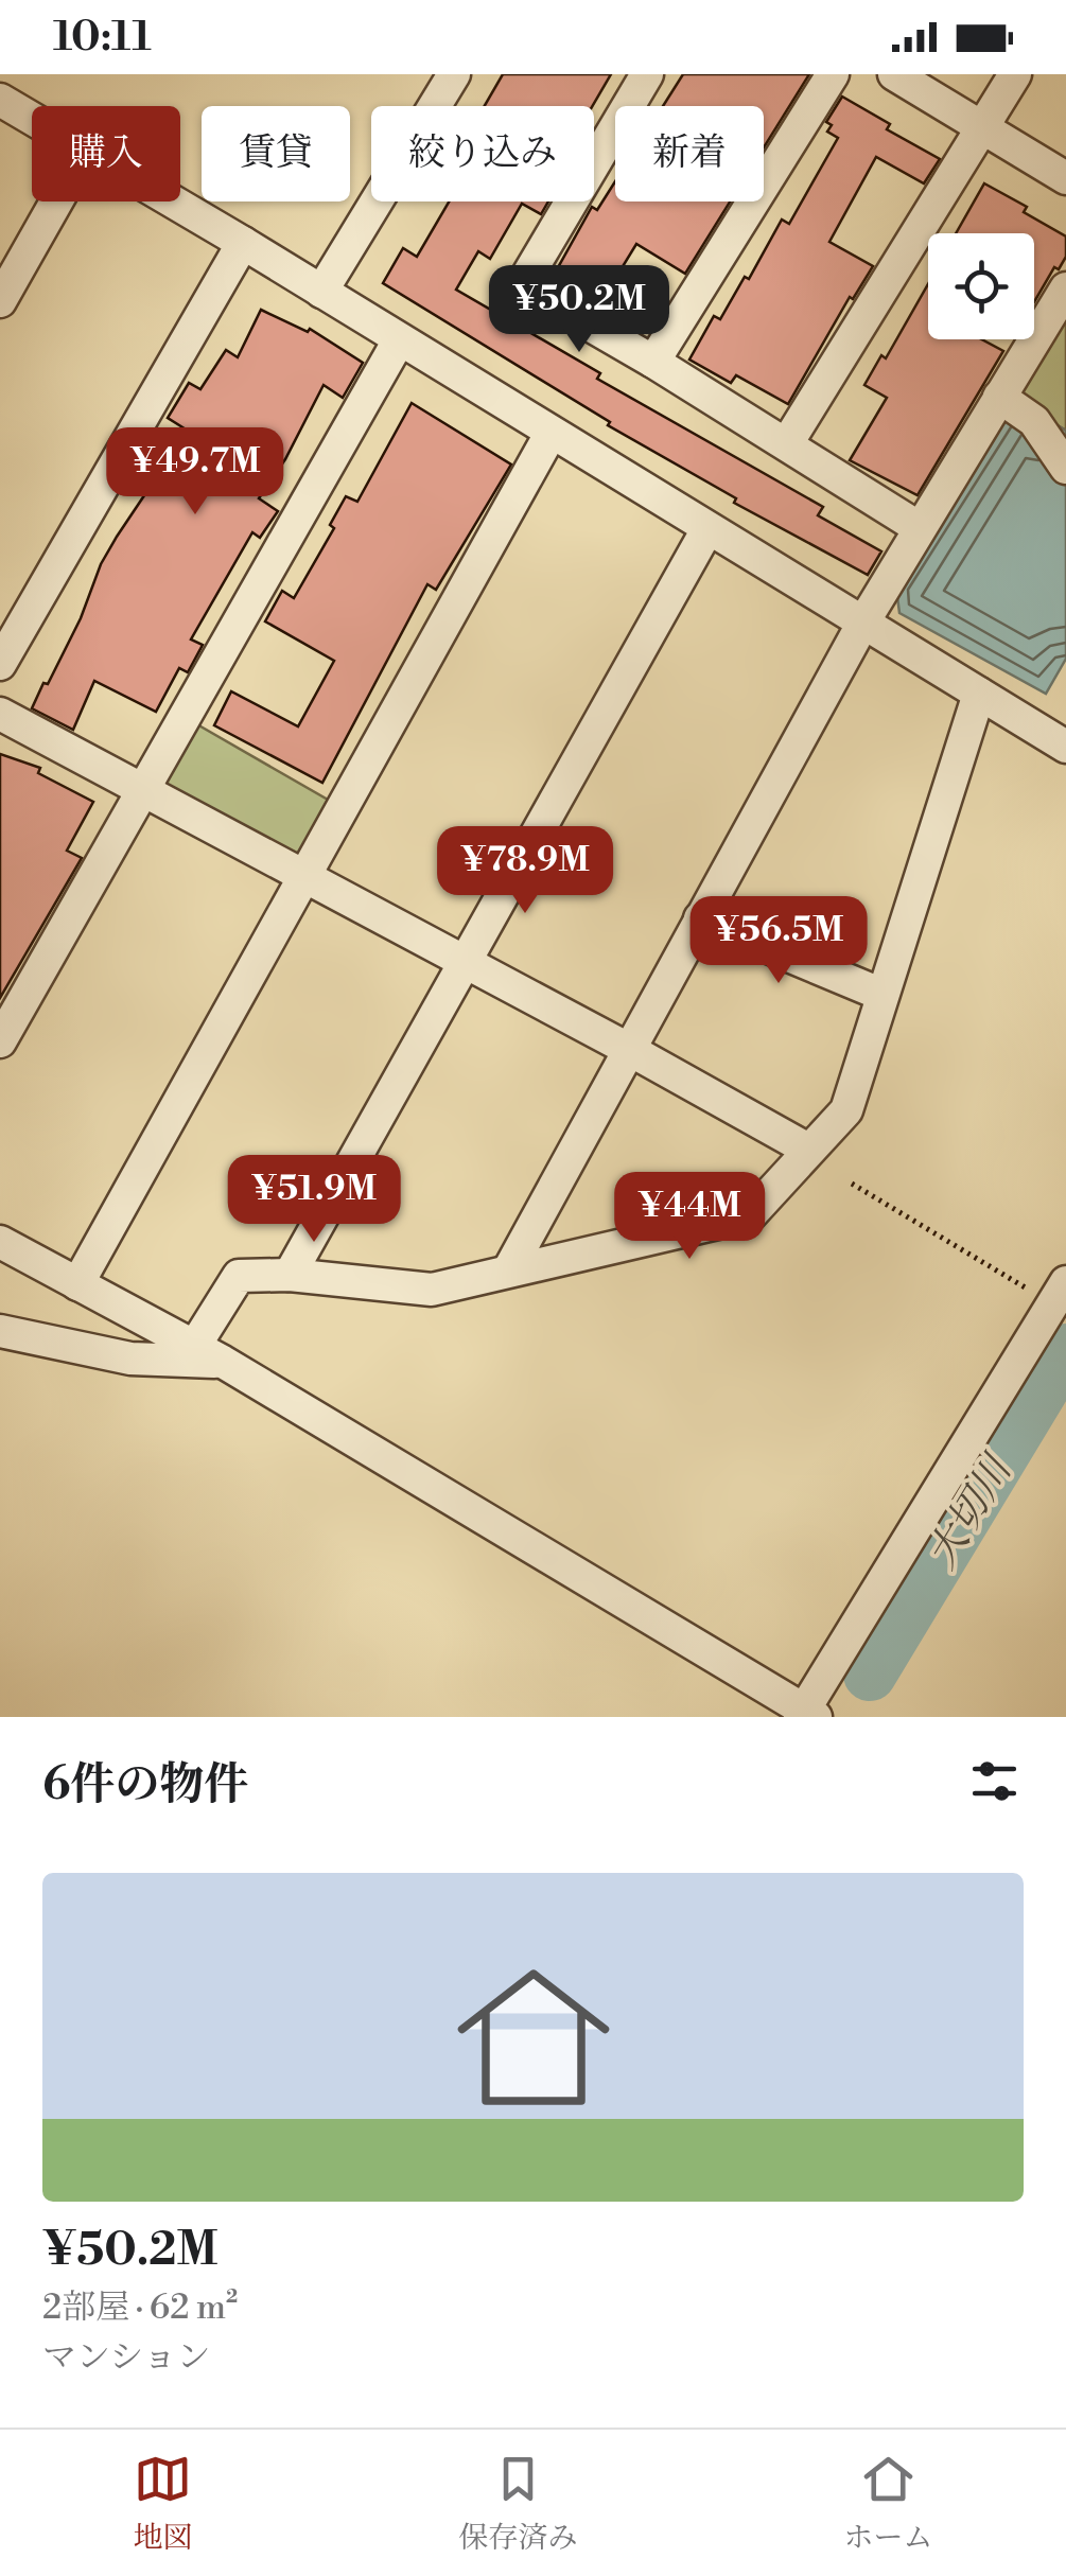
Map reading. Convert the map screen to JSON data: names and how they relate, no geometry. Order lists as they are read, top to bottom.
{
  "water": ["大切川"],
  "page": {
    "status": "10:11",
    "chip": [
      "購入",
      "賃貸",
      "絞り込み",
      "新着"
    ],
    "price": [
      "¥50.2M",
      "¥49.7M",
      "¥78.9M",
      "¥56.5M",
      "¥51.9M",
      "¥44M"
    ],
    "heading": "6件の物件",
    "list": [
      {
        "name": "¥50.2M",
        "note": "2部屋 · 62 m² · マンション"
      }
    ],
    "tabs": ["地図", "保存済み", "ホーム"]
  }
}
